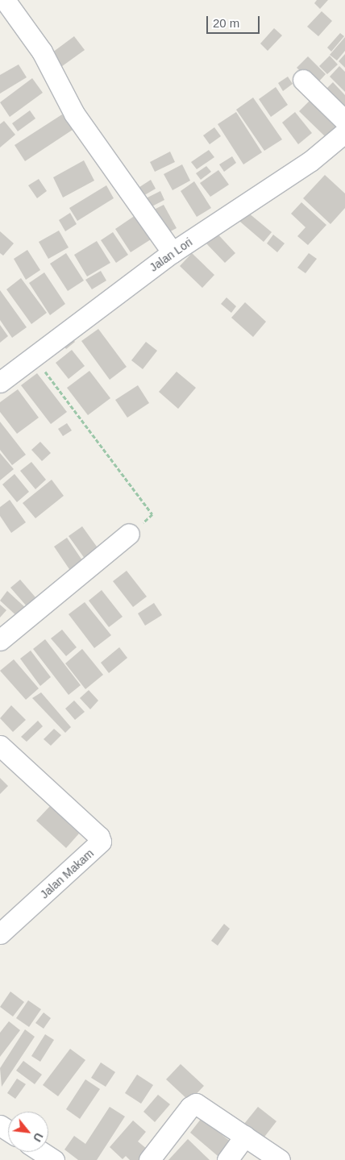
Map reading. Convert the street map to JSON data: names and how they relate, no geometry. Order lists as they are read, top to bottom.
{
  "streets": {
    "street": ["Jalan Lori", "Jalan Makam"]
  },
  "scale_bar": "20 m",
  "north": "bottom right"
}
